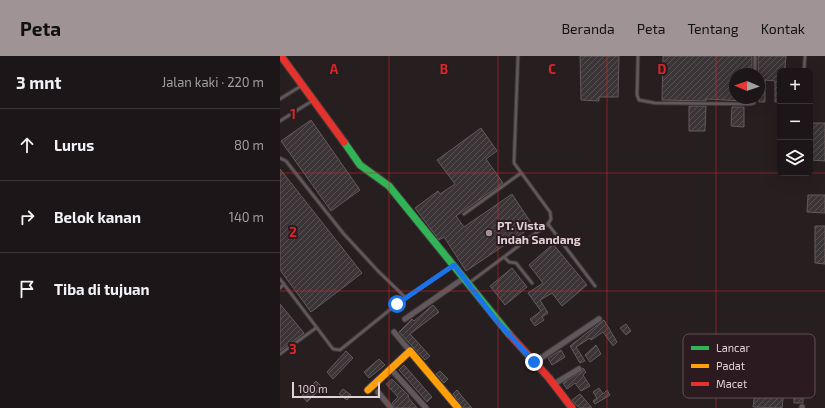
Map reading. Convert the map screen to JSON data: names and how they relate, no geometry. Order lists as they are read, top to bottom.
{
  "places": ["PT. Vista Indah Sandang"],
  "legend": ["Lancar", "Padat", "Macet"],
  "scale_bar": "100 m",
  "north": "left",
  "page": {
    "header": "Peta",
    "nav": [
      "Beranda",
      "Peta",
      "Tentang",
      "Kontak"
    ],
    "heading": ["3 mnt", "Jalan kaki · 220 m"],
    "map_buttons": ["+", "−"],
    "list": [
      ["Lurus", "80 m"],
      ["Belok kanan", "140 m"],
      "Tiba di tujuan"
    ],
    "scale": "100 m"
  },
  "grid": {
    "columns": [
      "A",
      "B",
      "C",
      "D"
    ],
    "rows": ["1", "2", "3"]
  }
}
